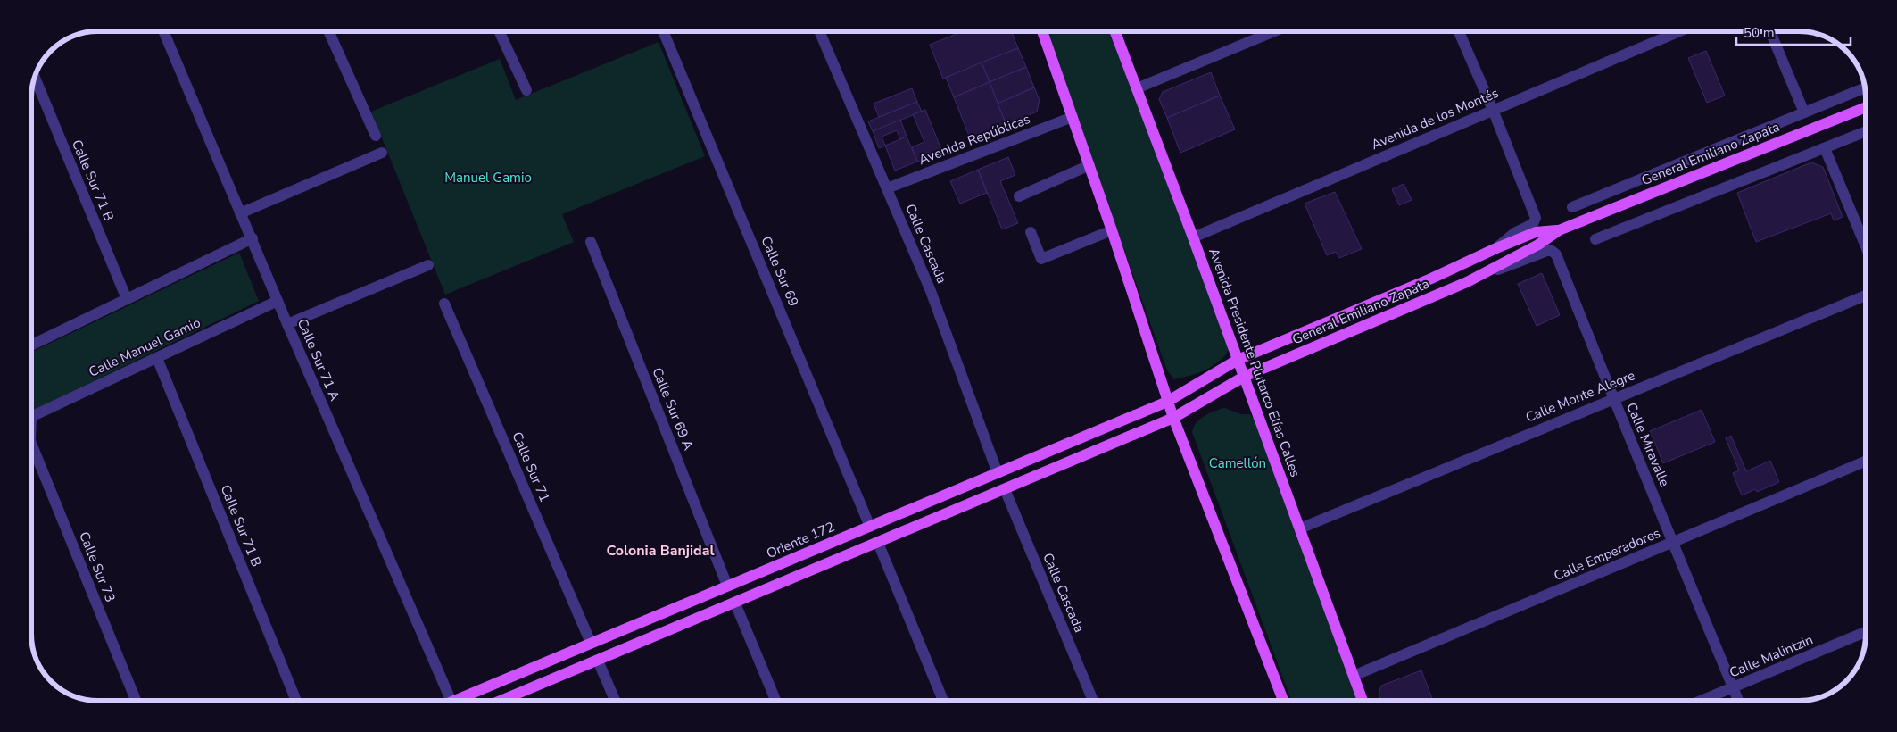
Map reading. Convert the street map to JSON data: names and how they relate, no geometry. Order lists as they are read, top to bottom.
{
  "streets": {
    "main road": ["General Emiliano Zapata", "Avenida Presidente Plutarco Elías Calles", "Oriente 172"],
    "street": [
      "Avenida de los Montés",
      "Avenida Repúblicas",
      "Calle Sur 71 B",
      "Calle Cascada",
      "Calle Sur 69",
      "Calle Manuel Gamio",
      "Calle Sur 71 A",
      "Calle Monte Alegre",
      "Calle Sur 69 A",
      "Calle Miravalle",
      "Calle Sur 71",
      "Calle Emperadores",
      "Calle Sur 73",
      "Calle Malintzin"
    ]
  },
  "crossings": [
    ["Avenida de los Montés", "Avenida Presidente Plutarco Elías Calles"],
    ["Avenida Repúblicas", "Calle Cascada"],
    ["General Emiliano Zapata", "Avenida Presidente Plutarco Elías Calles"],
    ["General Emiliano Zapata", "Calle Miravalle"],
    ["General Emiliano Zapata", "Oriente 172"],
    ["Calle Sur 71 B", "Calle Manuel Gamio"],
    ["Calle Cascada", "Oriente 172"],
    ["Calle Sur 69", "Oriente 172"],
    ["Calle Manuel Gamio", "Calle Sur 71 A"],
    ["Avenida Presidente Plutarco Elías Calles", "Calle Monte Alegre"],
    ["Avenida Presidente Plutarco Elías Calles", "Calle Emperadores"],
    ["Calle Monte Alegre", "Calle Miravalle"],
    ["Calle Sur 69 A", "Oriente 172"],
    ["Calle Miravalle", "Calle Emperadores"],
    ["Calle Miravalle", "Calle Malintzin"],
    ["Calle Sur 71", "Oriente 172"]
  ],
  "districts": ["Colonia Banjidal"],
  "parks": ["Manuel Gamio", "Camellón"],
  "scale_bar": "50 m"
}
